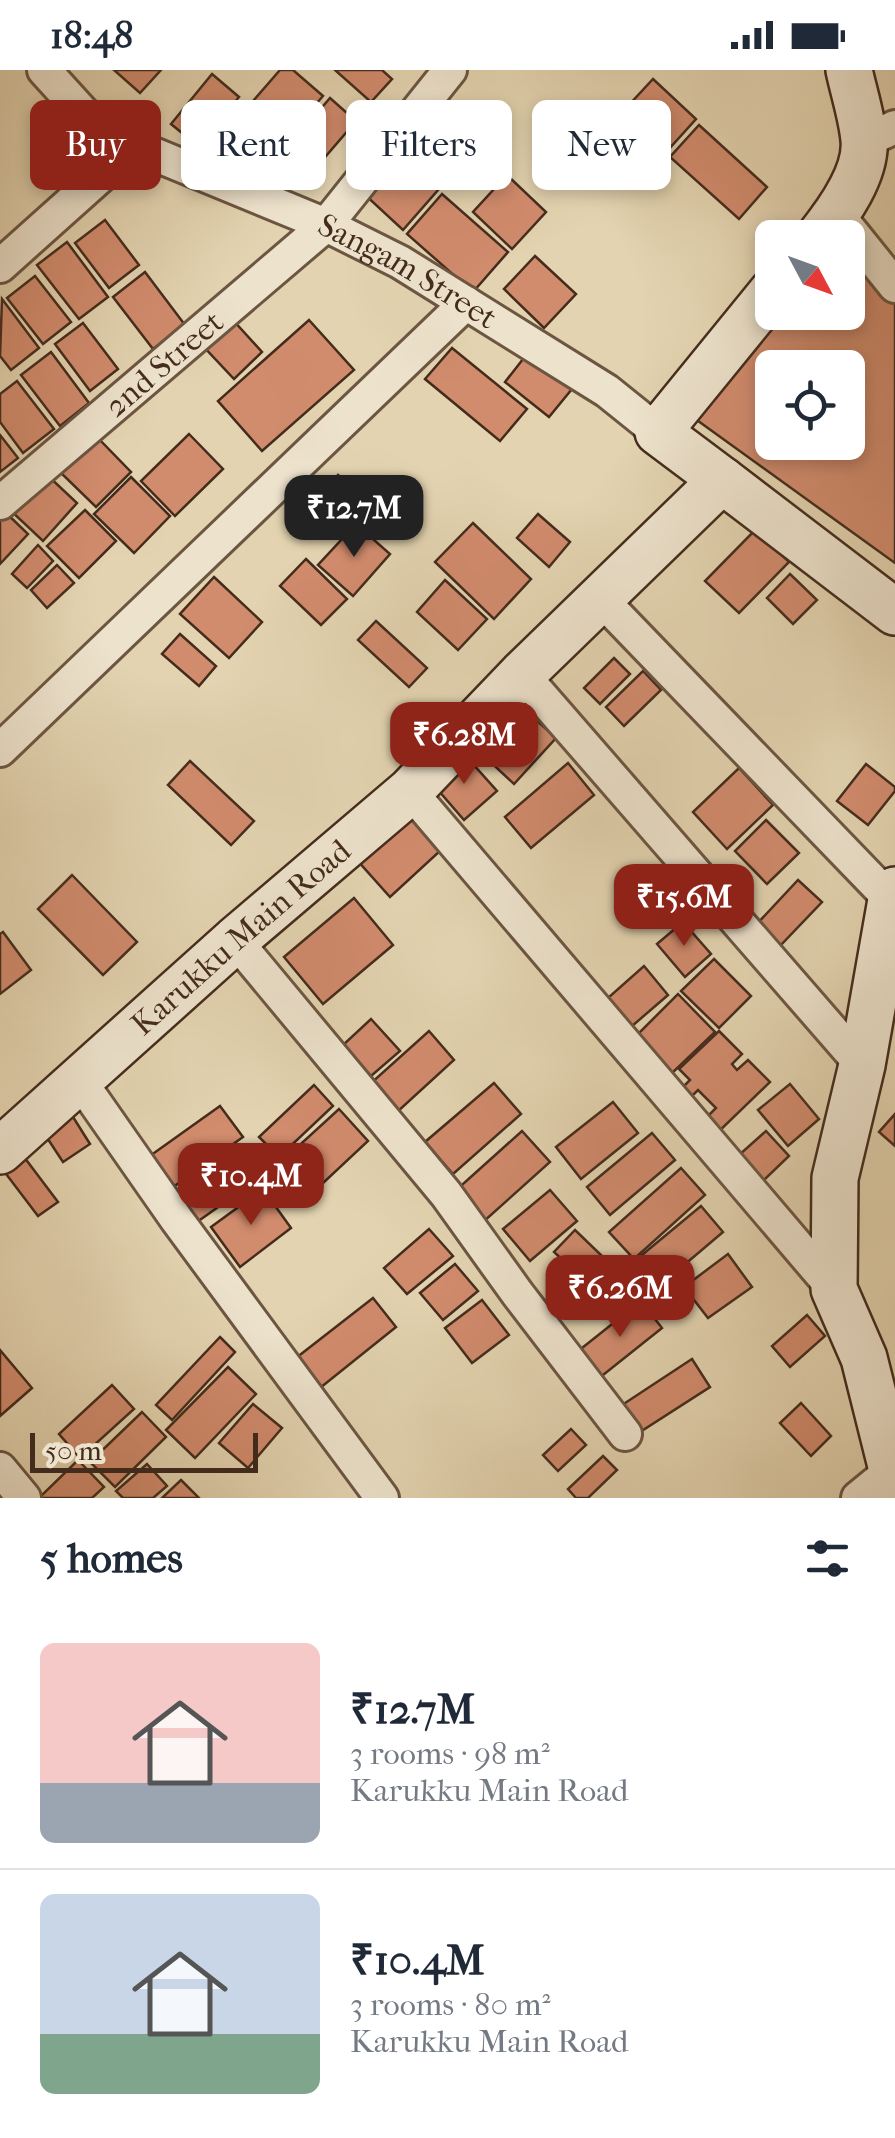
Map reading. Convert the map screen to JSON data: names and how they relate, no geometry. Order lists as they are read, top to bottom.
{
  "streets": {
    "main road": ["Karukku Main Road"],
    "street": ["Sangam Street", "2nd Street"]
  },
  "crossings": [
    ["Sangam Street", "2nd Street"]
  ],
  "scale_bar": "50 m",
  "north": "bottom right",
  "page": {
    "status": "18:48",
    "chip": [
      "Buy",
      "Rent",
      "Filters",
      "New"
    ],
    "price": [
      "₹12.7M",
      "₹6.28M",
      "₹15.6M",
      "₹10.4M",
      "₹6.26M"
    ],
    "scale": "50 m",
    "heading": "5 homes",
    "list": [
      {
        "name": "₹12.7M",
        "note": "3 rooms · 98 m² · Karukku Main Road"
      },
      {
        "name": "₹10.4M",
        "note": "3 rooms · 80 m² · Karukku Main Road"
      }
    ]
  }
}
